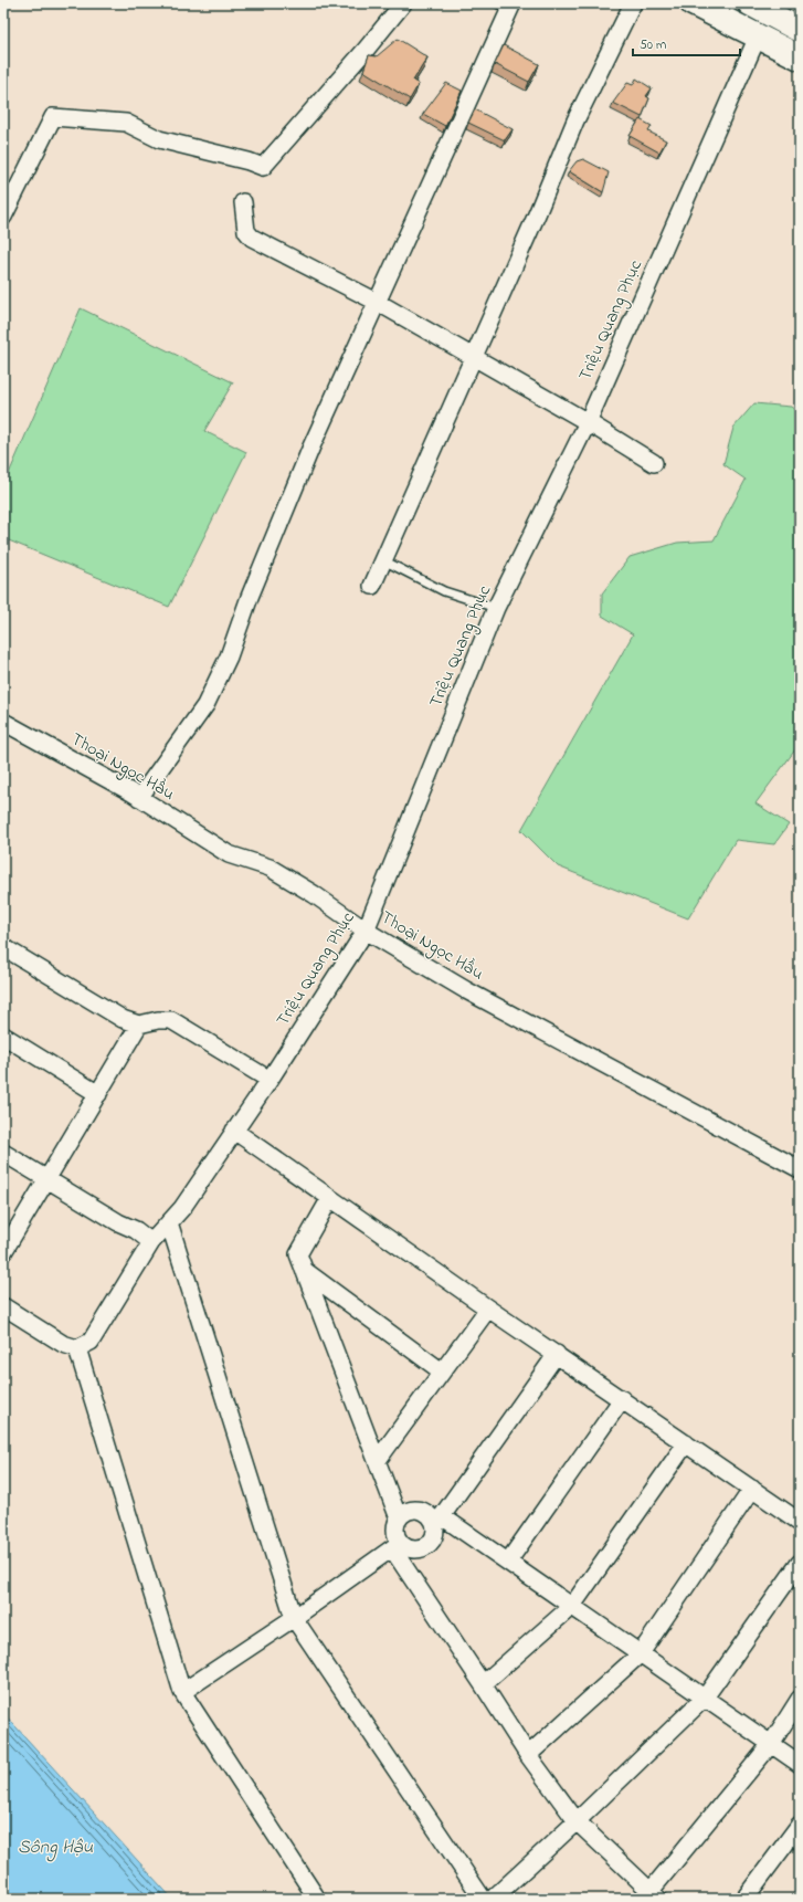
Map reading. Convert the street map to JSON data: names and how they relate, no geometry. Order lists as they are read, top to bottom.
{
  "streets": {
    "street": ["Triệu Quang Phục", "Thoại Ngọc Hầu"]
  },
  "crossings": [
    ["Triệu Quang Phục", "Thoại Ngọc Hầu"]
  ],
  "water": ["Sông Hậu"],
  "scale_bar": "50 m"
}
